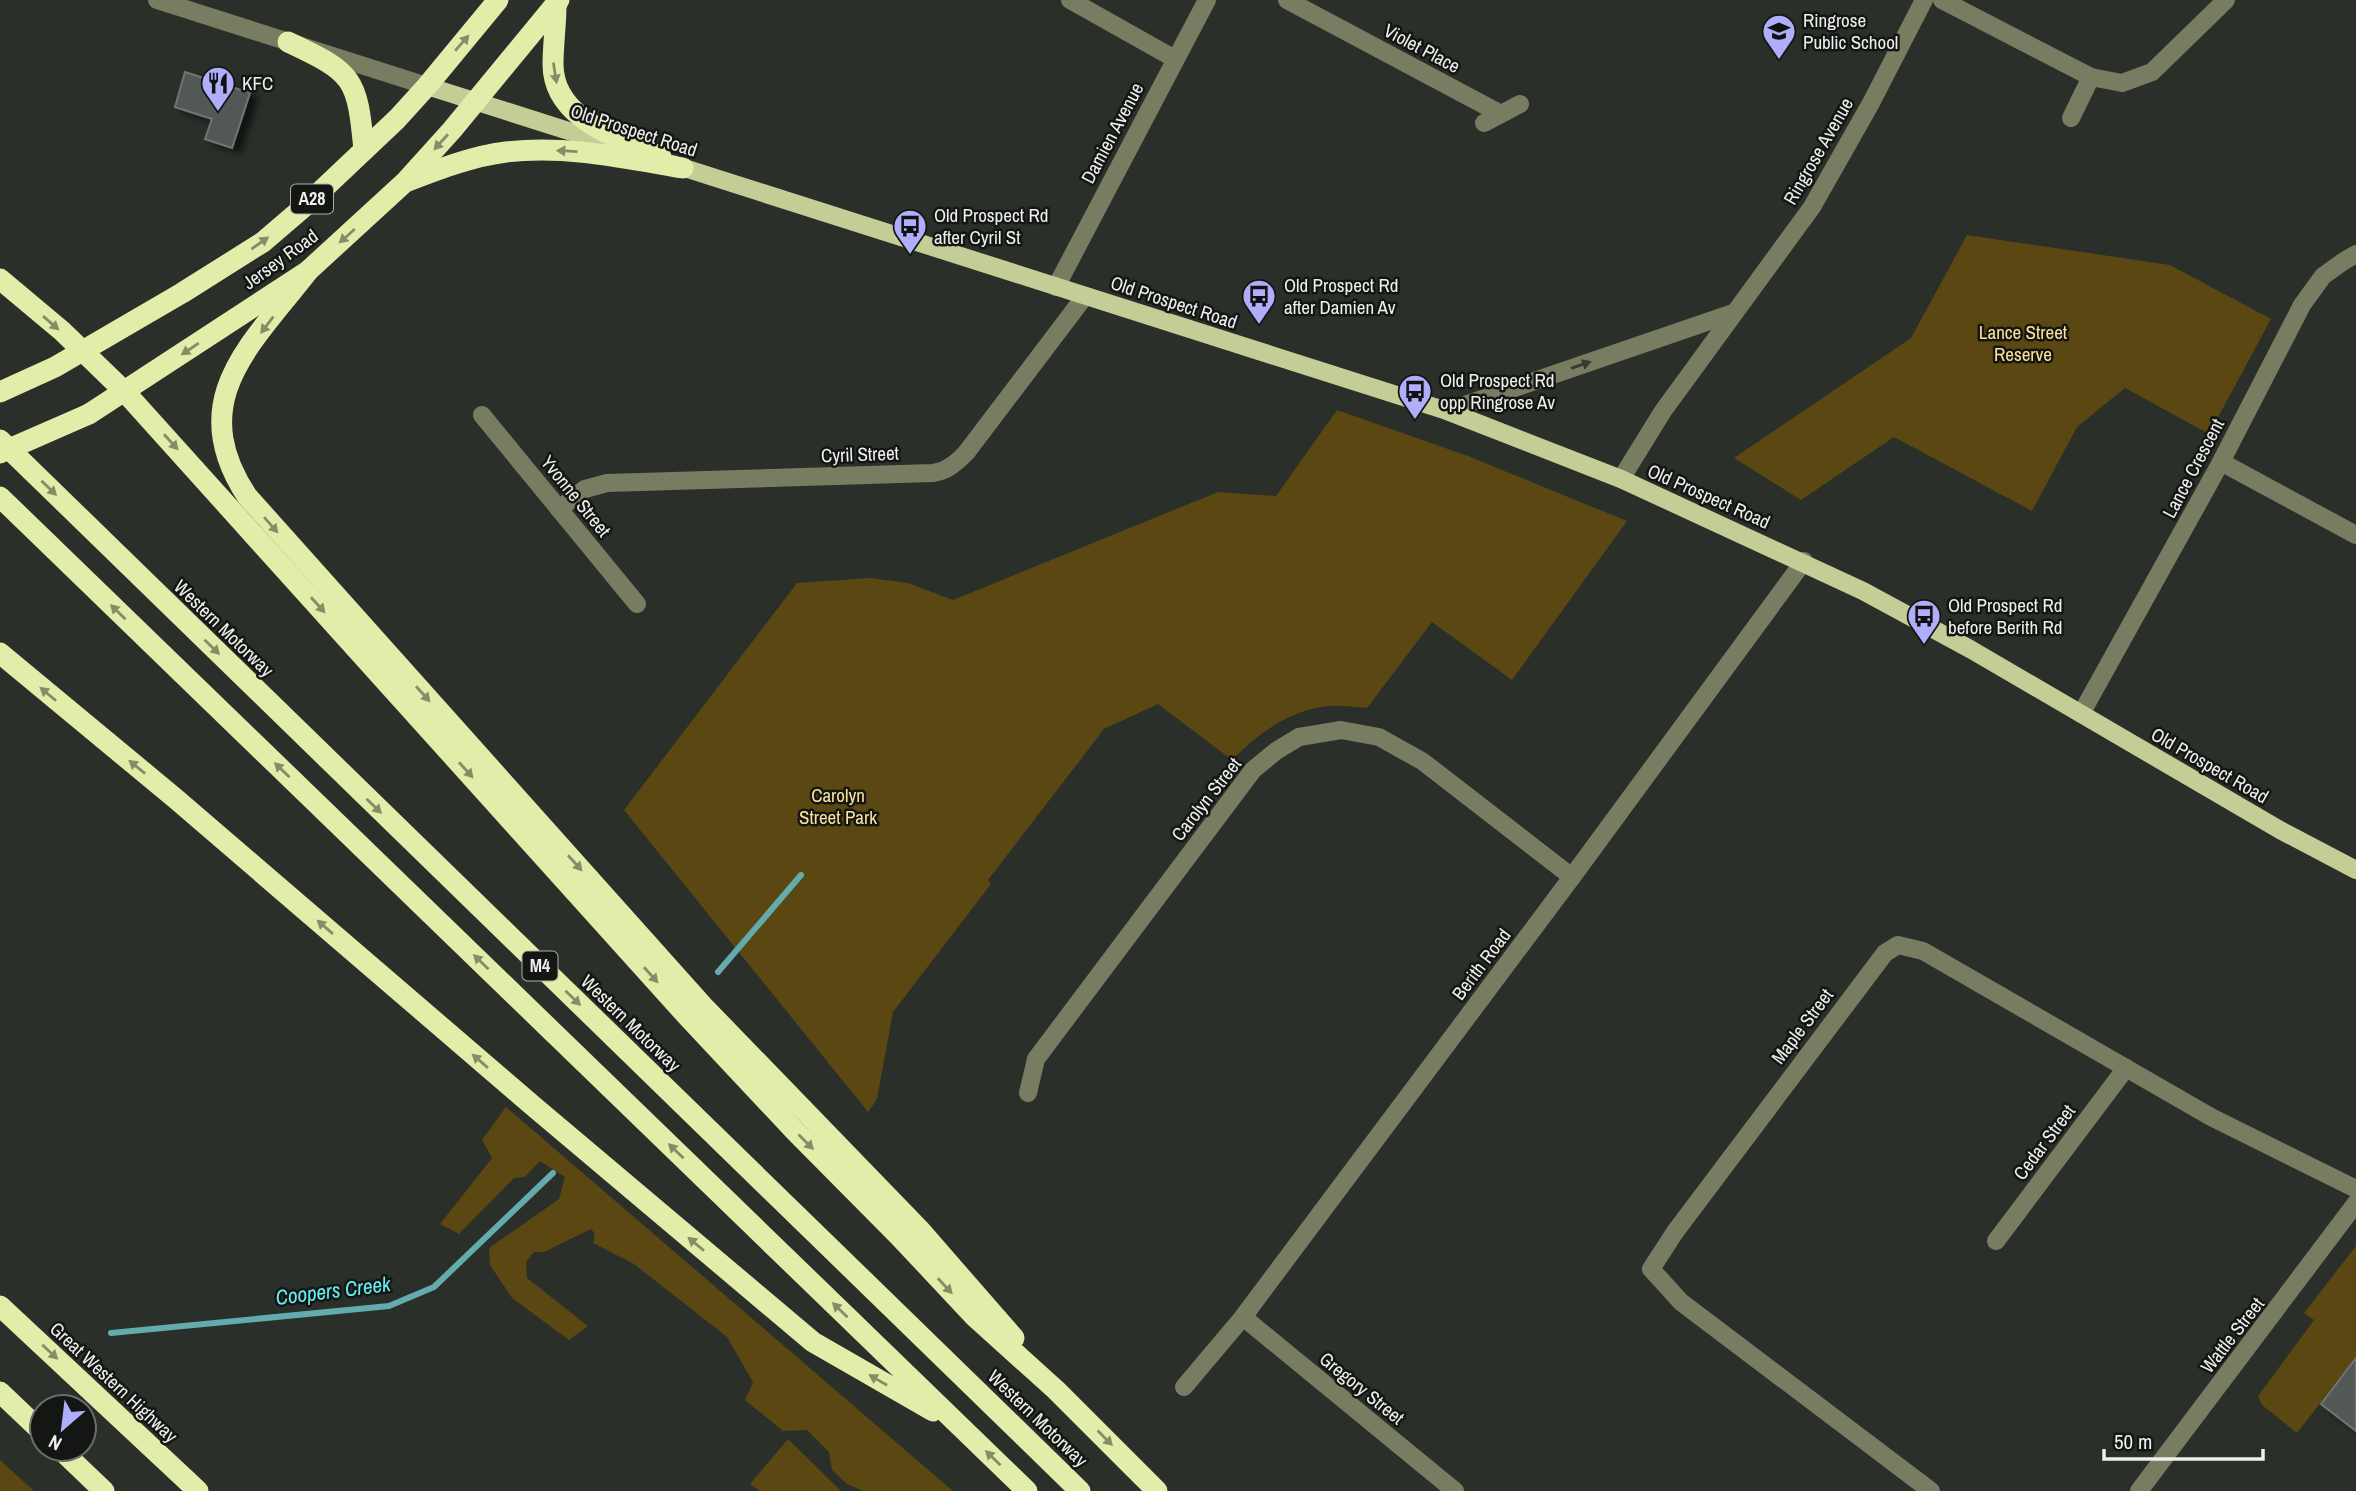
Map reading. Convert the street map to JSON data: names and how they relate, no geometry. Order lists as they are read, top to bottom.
{
  "streets": {
    "highway": [
      "A28",
      "Jersey Road",
      "Western Motorway",
      "M4",
      "Great Western Highway"
    ],
    "main road": ["Old Prospect Road"],
    "street": [
      "Violet Place",
      "Damien Avenue",
      "Ringrose Avenue",
      "Cyril Street",
      "Lance Crescent",
      "Yvonne Street",
      "Carolyn Street",
      "Berith Road",
      "Maple Street",
      "Cedar Street",
      "Wattle Street",
      "Gregory Street"
    ]
  },
  "crossings": [
    ["Old Prospect Road", "Damien Avenue"],
    ["Old Prospect Road", "Ringrose Avenue"],
    ["Old Prospect Road", "Jersey Road"],
    ["Old Prospect Road", "Cyril Street"],
    ["Old Prospect Road", "Lance Crescent"],
    ["Old Prospect Road", "Berith Road"],
    ["Cyril Street", "Yvonne Street"],
    ["Carolyn Street", "Berith Road"],
    ["Berith Road", "Gregory Street"],
    ["Maple Street", "Cedar Street"]
  ],
  "one_way": ["Great Western Highway"],
  "water": ["Coopers Creek"],
  "parks": ["Lance Street Reserve", "Carolyn Street Park"],
  "places": {
    "school or university": ["Ringrose Public School"],
    "restaurant": ["KFC"],
    "bus stop": [
      "Old Prospect Rd after Cyril St",
      "Old Prospect Rd after Damien Av",
      "Old Prospect Rd opp Ringrose Av",
      "Old Prospect Rd before Berith Rd"
    ]
  },
  "scale_bar": "50 m",
  "north": "bottom left"
}
